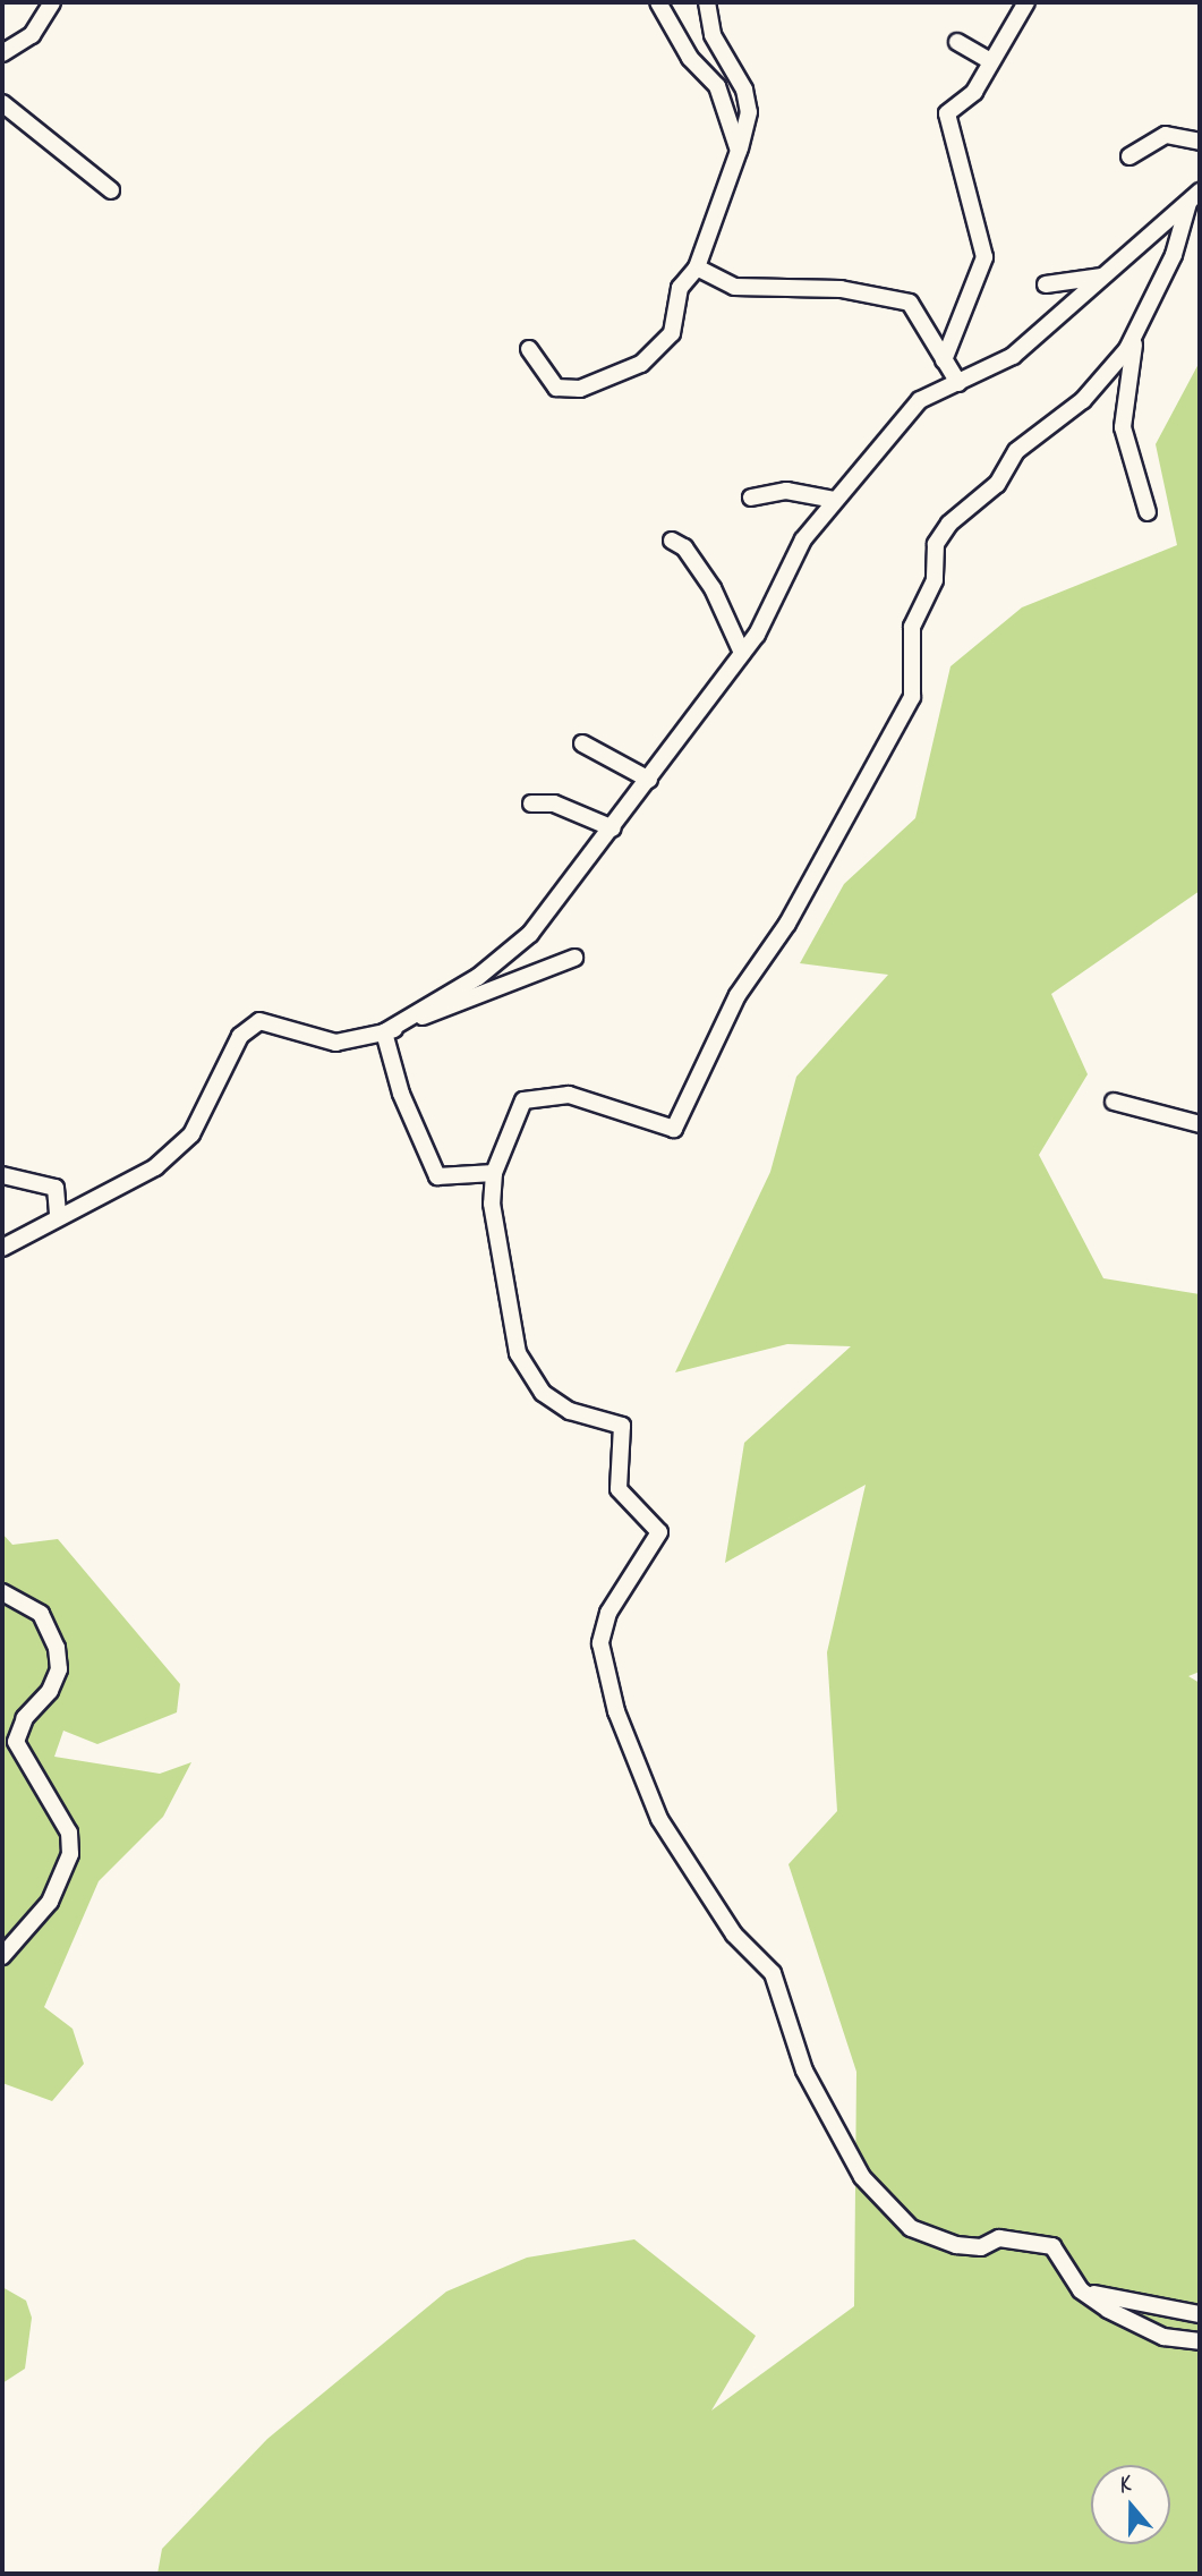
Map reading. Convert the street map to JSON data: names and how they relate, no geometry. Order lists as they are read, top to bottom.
{
  "north": "top"
}
